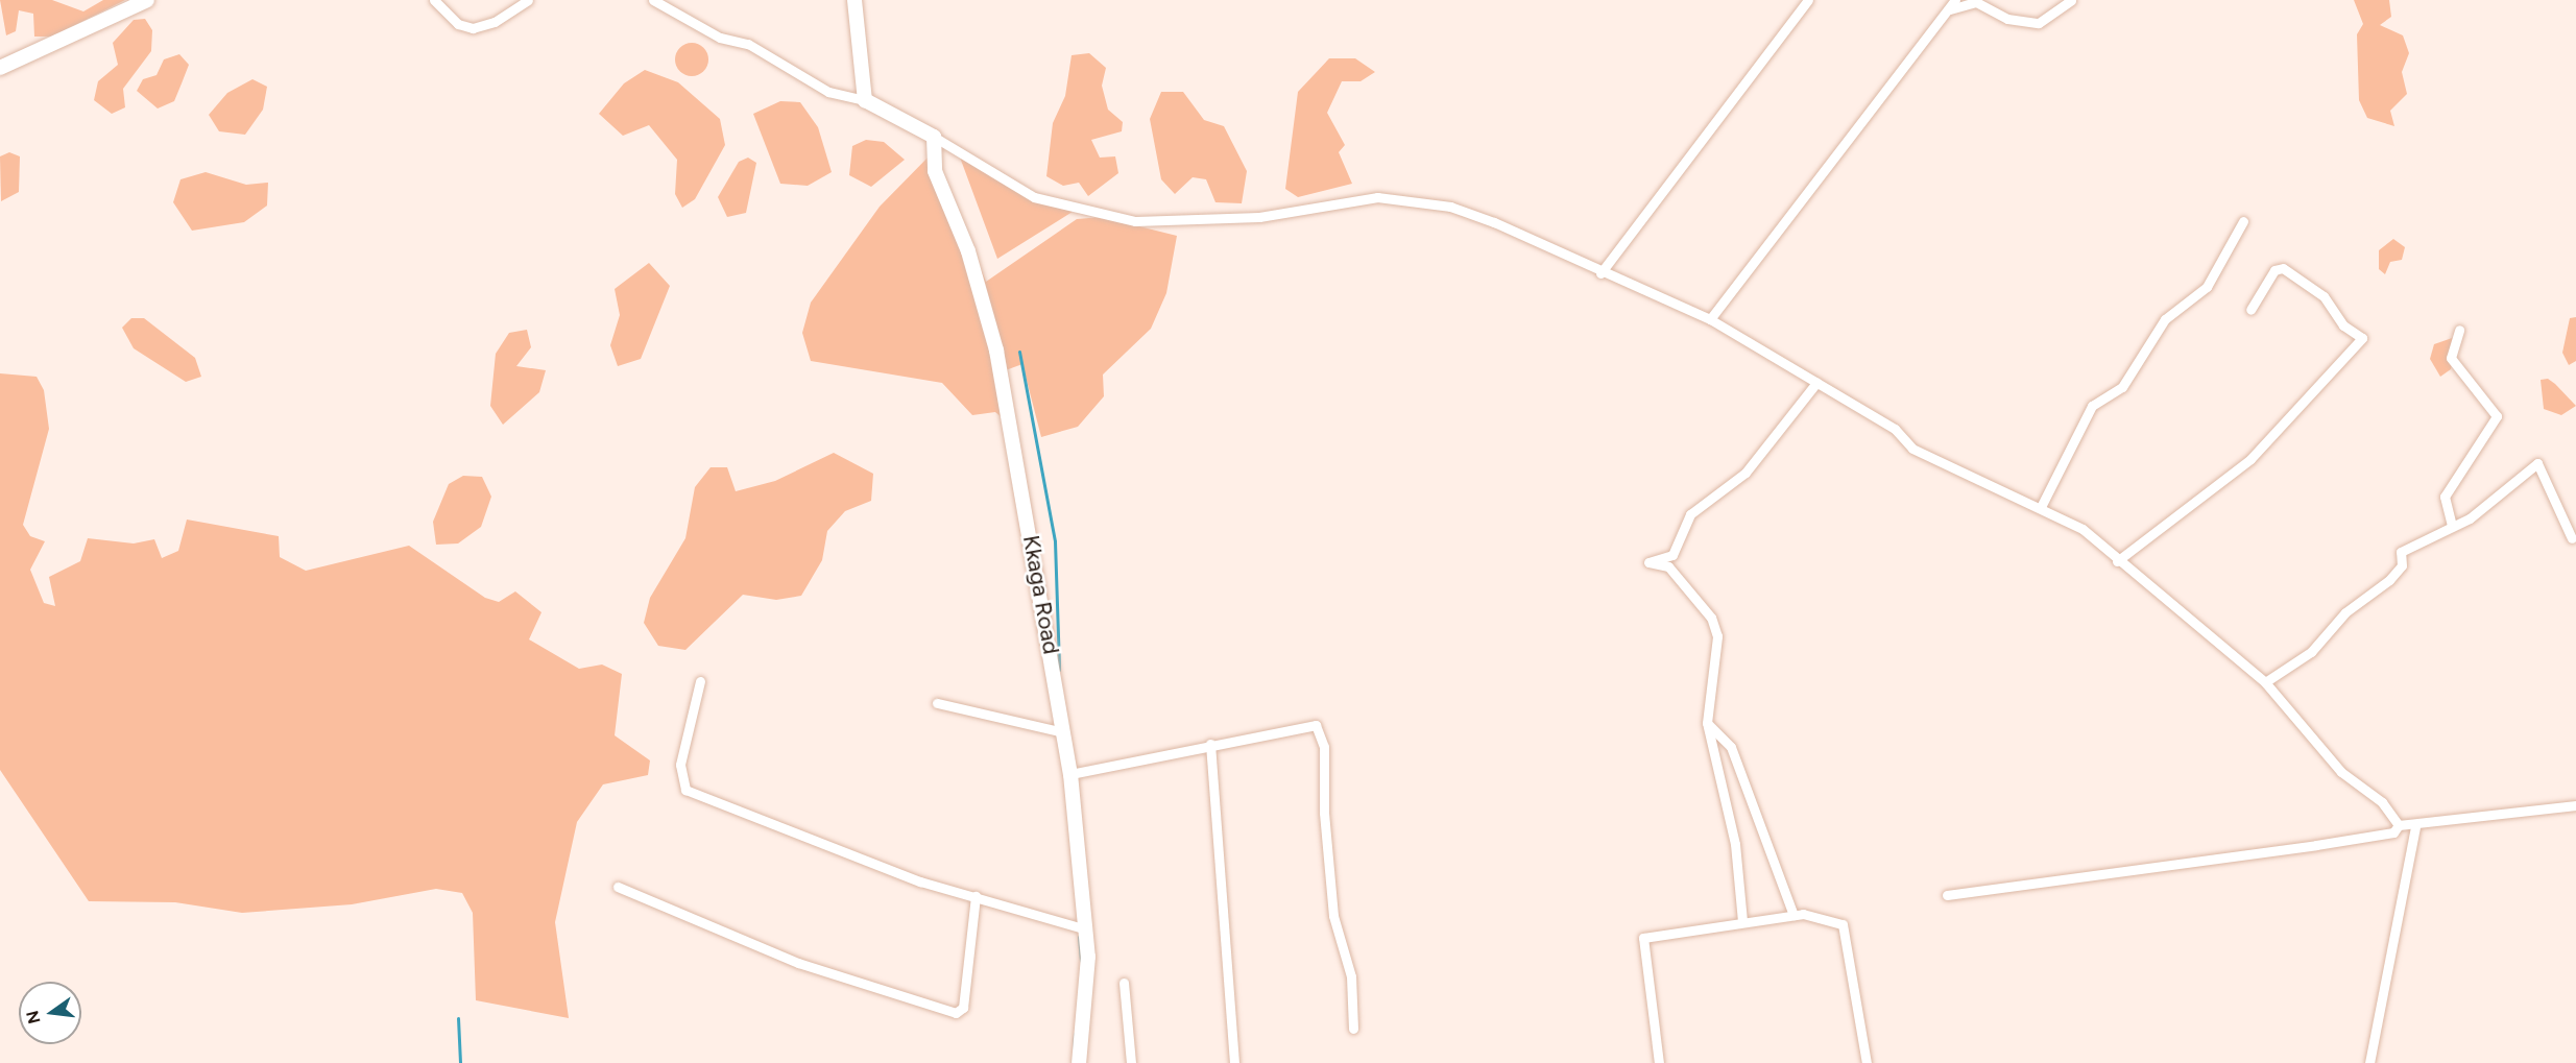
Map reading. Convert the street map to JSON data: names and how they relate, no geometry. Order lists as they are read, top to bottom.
{
  "streets": {
    "street": ["Kkaga Road"]
  },
  "north": "left"
}
